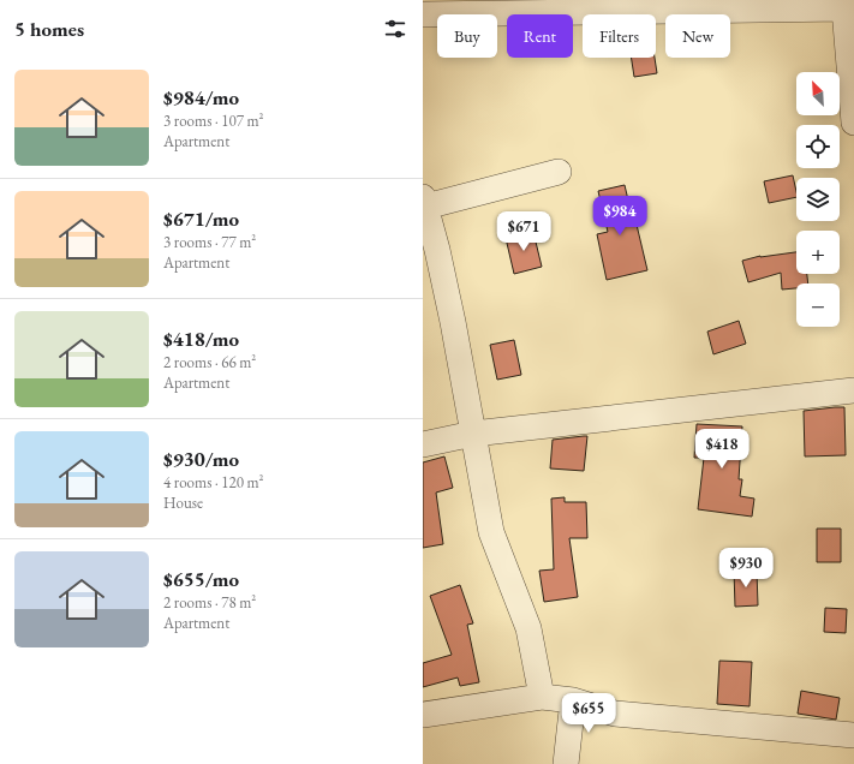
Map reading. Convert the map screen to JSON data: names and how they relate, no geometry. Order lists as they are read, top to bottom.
{
  "north": "top left",
  "page": {
    "heading": "5 homes",
    "chip": [
      "Buy",
      "Rent",
      "Filters",
      "New"
    ],
    "list": [
      {
        "name": "$984/mo",
        "note": "3 rooms · 107 m² · Apartment"
      },
      {
        "name": "$671/mo",
        "note": "3 rooms · 77 m² · Apartment"
      },
      {
        "name": "$418/mo",
        "note": "2 rooms · 66 m² · Apartment"
      },
      {
        "name": "$930/mo",
        "note": "4 rooms · 120 m² · House"
      },
      {
        "name": "$655/mo",
        "note": "2 rooms · 78 m² · Apartment"
      }
    ],
    "map_buttons": ["+", "−"],
    "price": [
      "$984",
      "$671",
      "$418",
      "$930",
      "$655"
    ]
  }
}
